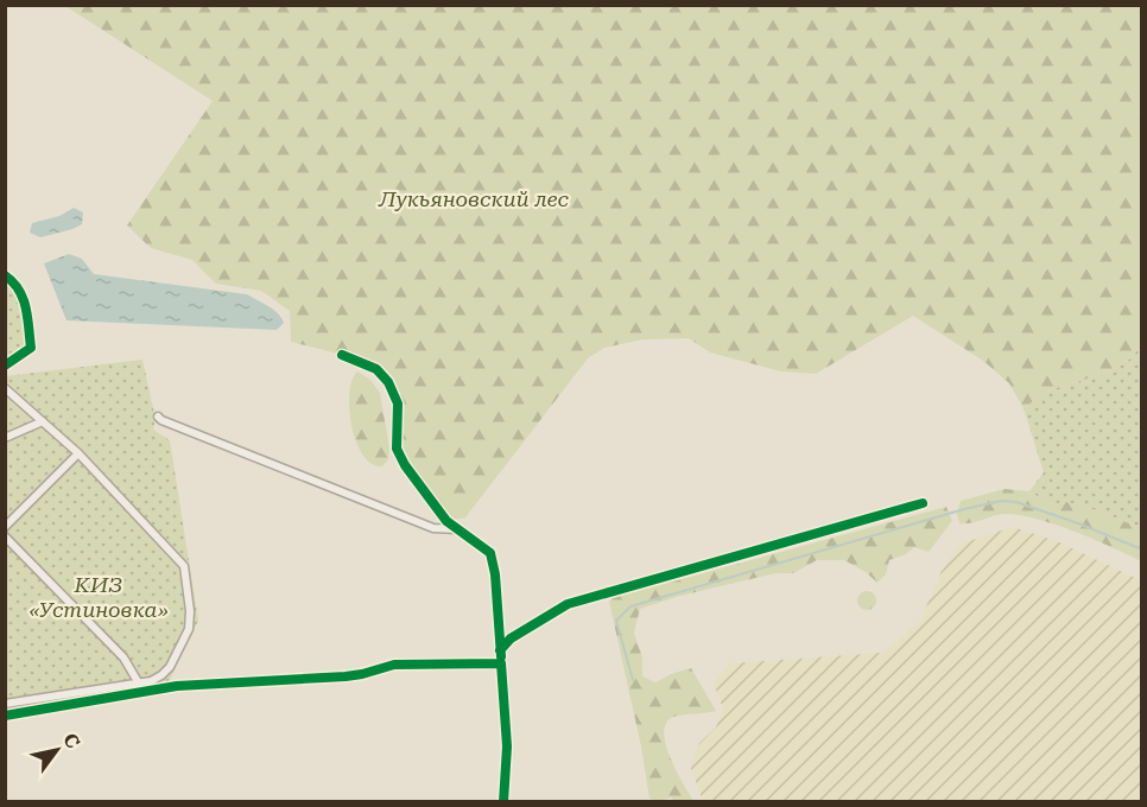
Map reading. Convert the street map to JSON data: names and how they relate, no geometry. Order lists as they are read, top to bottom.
{
  "parks": ["Лукьяновский лес", "КИЗ «Устиновка»"],
  "north": "top right"
}
